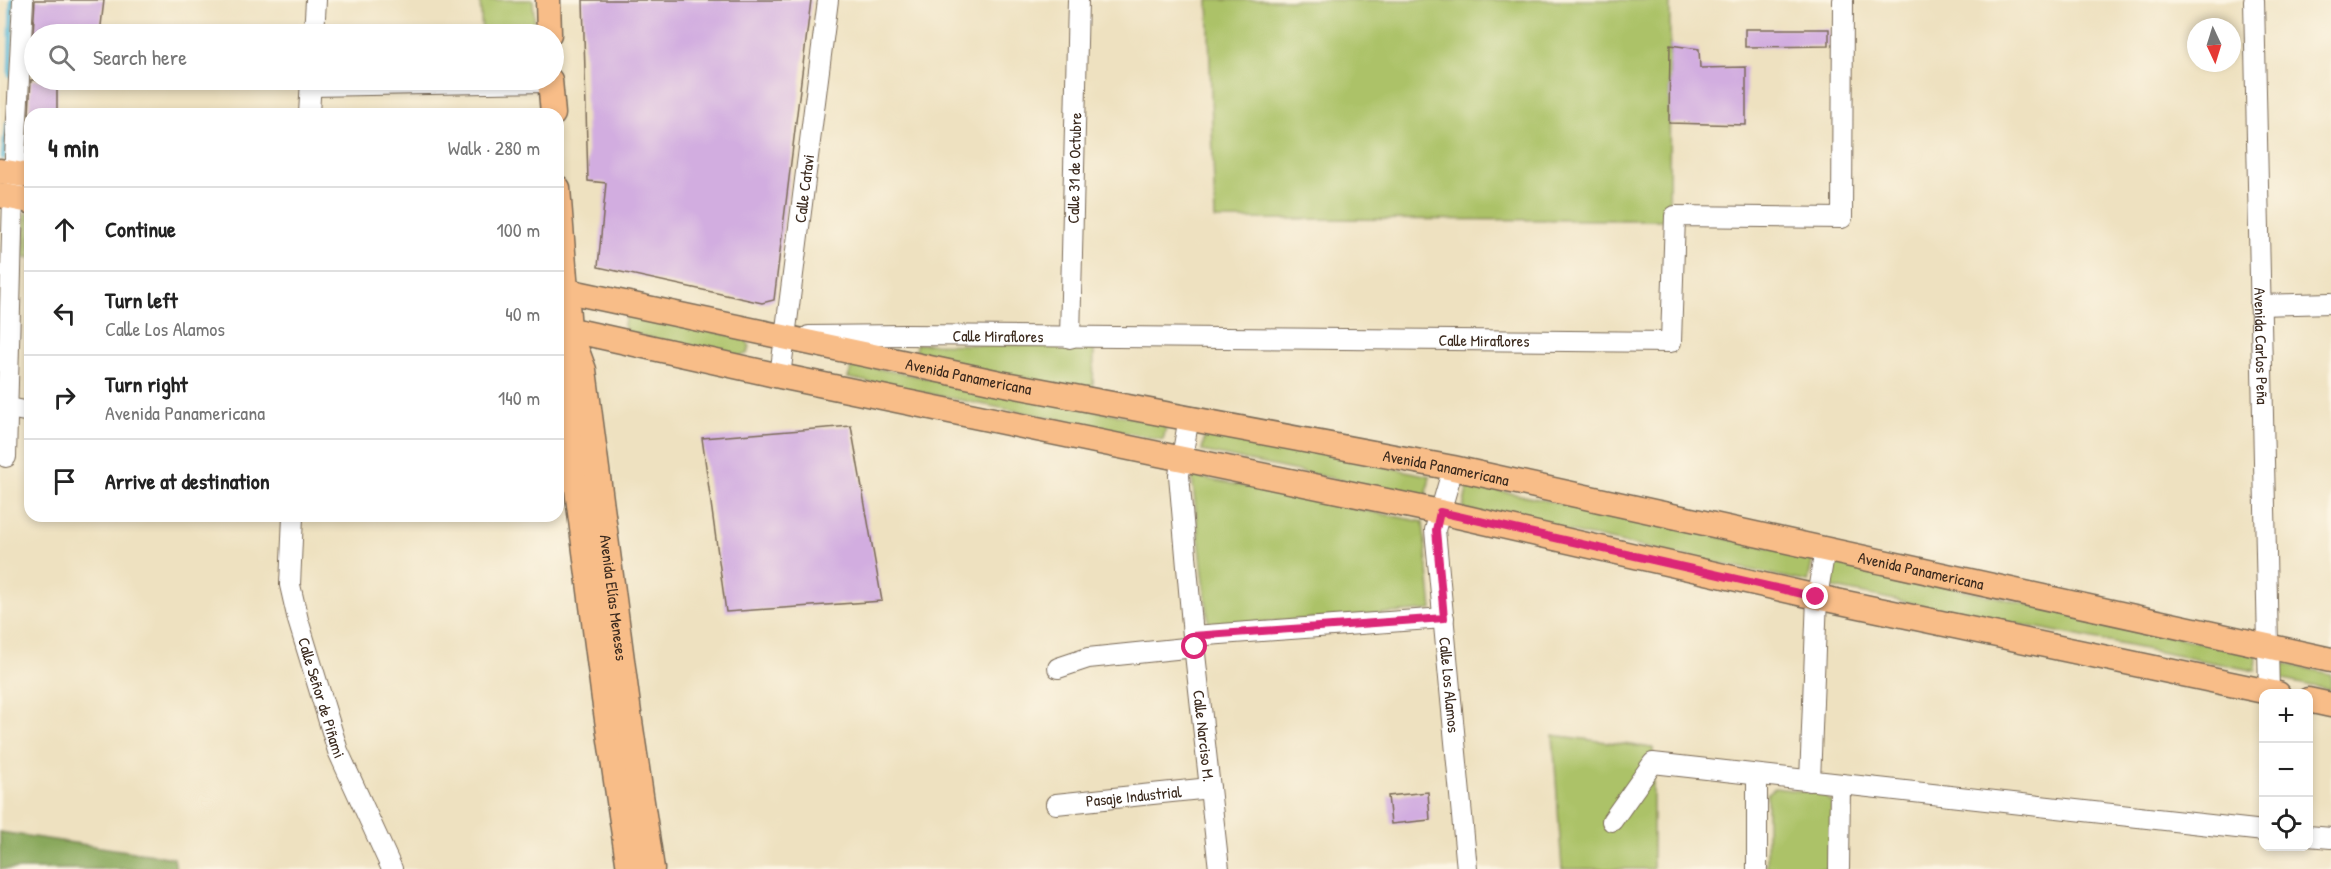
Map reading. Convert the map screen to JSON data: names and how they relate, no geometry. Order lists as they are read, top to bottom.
{
  "streets": {
    "main road": ["Avenida Panamericana", "Avenida Elías Meneses"],
    "street": [
      "Calle 31 de Octubre",
      "Calle Catavi",
      "Calle Miraflores",
      "Avenida Carlos Peña",
      "Calle Los Alamos",
      "Calle Señor de Piñami",
      "Calle Narciso M.",
      "Pasaje Industrial"
    ]
  },
  "crossings": [
    ["Calle 31 de Octubre", "Calle Miraflores"],
    ["Calle Catavi", "Calle Miraflores"],
    ["Calle Catavi", "Avenida Panamericana"],
    ["Calle Miraflores", "Avenida Panamericana"],
    ["Avenida Carlos Peña", "Avenida Panamericana"],
    ["Avenida Panamericana", "Calle Los Alamos"],
    ["Avenida Panamericana", "Calle Narciso M."],
    ["Calle Narciso M.", "Pasaje Industrial"]
  ],
  "north": "bottom",
  "page": {
    "search": "Search here",
    "heading": ["4 min", "Walk · 280 m"],
    "list": [
      ["Continue", "100 m"],
      ["Turn left", "Calle Los Alamos", "40 m"],
      ["Turn right", "Avenida Panamericana", "140 m"],
      "Arrive at destination"
    ],
    "map_buttons": ["+", "−"]
  }
}
